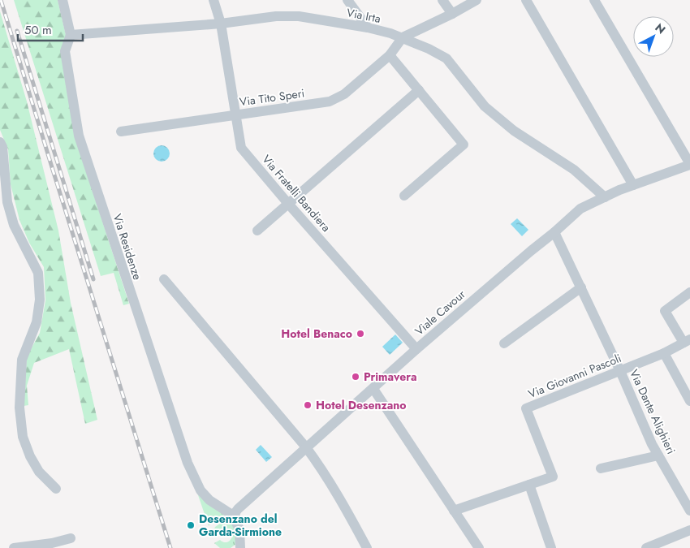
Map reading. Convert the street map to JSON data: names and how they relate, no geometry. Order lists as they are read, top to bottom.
{
  "streets": {
    "street": [
      "Via Irta",
      "Via Tito Speri",
      "Via Fratelli Bandiera",
      "Via Residenze",
      "Viale Cavour",
      "Via Giovanni Pascoli",
      "Via Dante Alighieri"
    ]
  },
  "crossings": [
    ["Via Irta", "Via Tito Speri"],
    ["Via Irta", "Via Fratelli Bandiera"],
    ["Via Irta", "Via Residenze"],
    ["Via Irta", "Viale Cavour"],
    ["Via Tito Speri", "Via Fratelli Bandiera"],
    ["Via Fratelli Bandiera", "Viale Cavour"],
    ["Via Residenze", "Viale Cavour"],
    ["Viale Cavour", "Via Dante Alighieri"],
    ["Via Giovanni Pascoli", "Via Dante Alighieri"]
  ],
  "places": [
    "Hotel Benaco",
    "Primavera",
    "Hotel Desenzano",
    "Desenzano del Garda-Sirmione"
  ],
  "scale_bar": "50 m",
  "north": "top right"
}
